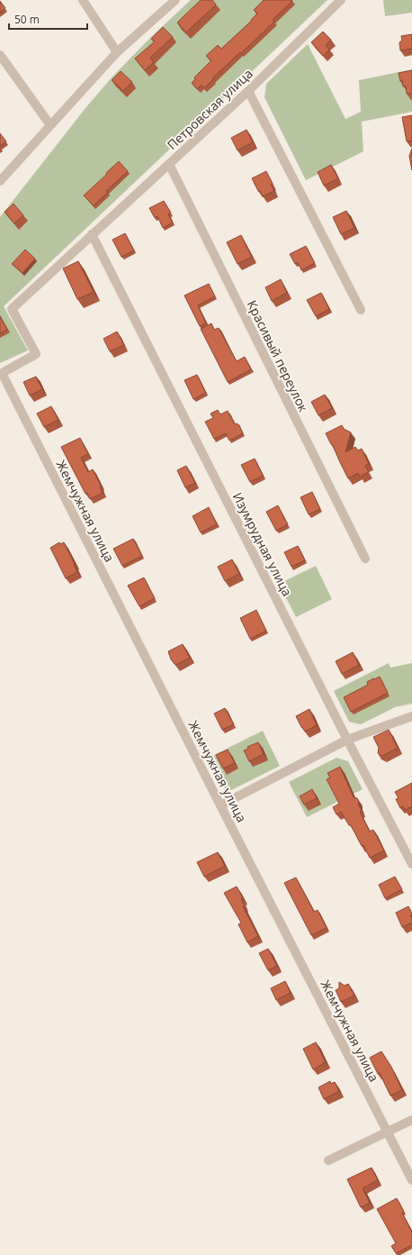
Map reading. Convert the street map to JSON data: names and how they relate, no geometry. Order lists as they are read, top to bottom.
{
  "streets": {
    "street": [
      "Петровская улица",
      "Красивый переулок",
      "Жемчужная улица",
      "Изумрудная улица"
    ]
  },
  "crossings": [
    ["Петровская улица", "Красивый переулок"],
    ["Петровская улица", "Жемчужная улица"],
    ["Петровская улица", "Изумрудная улица"]
  ],
  "scale_bar": "50 m"
}
